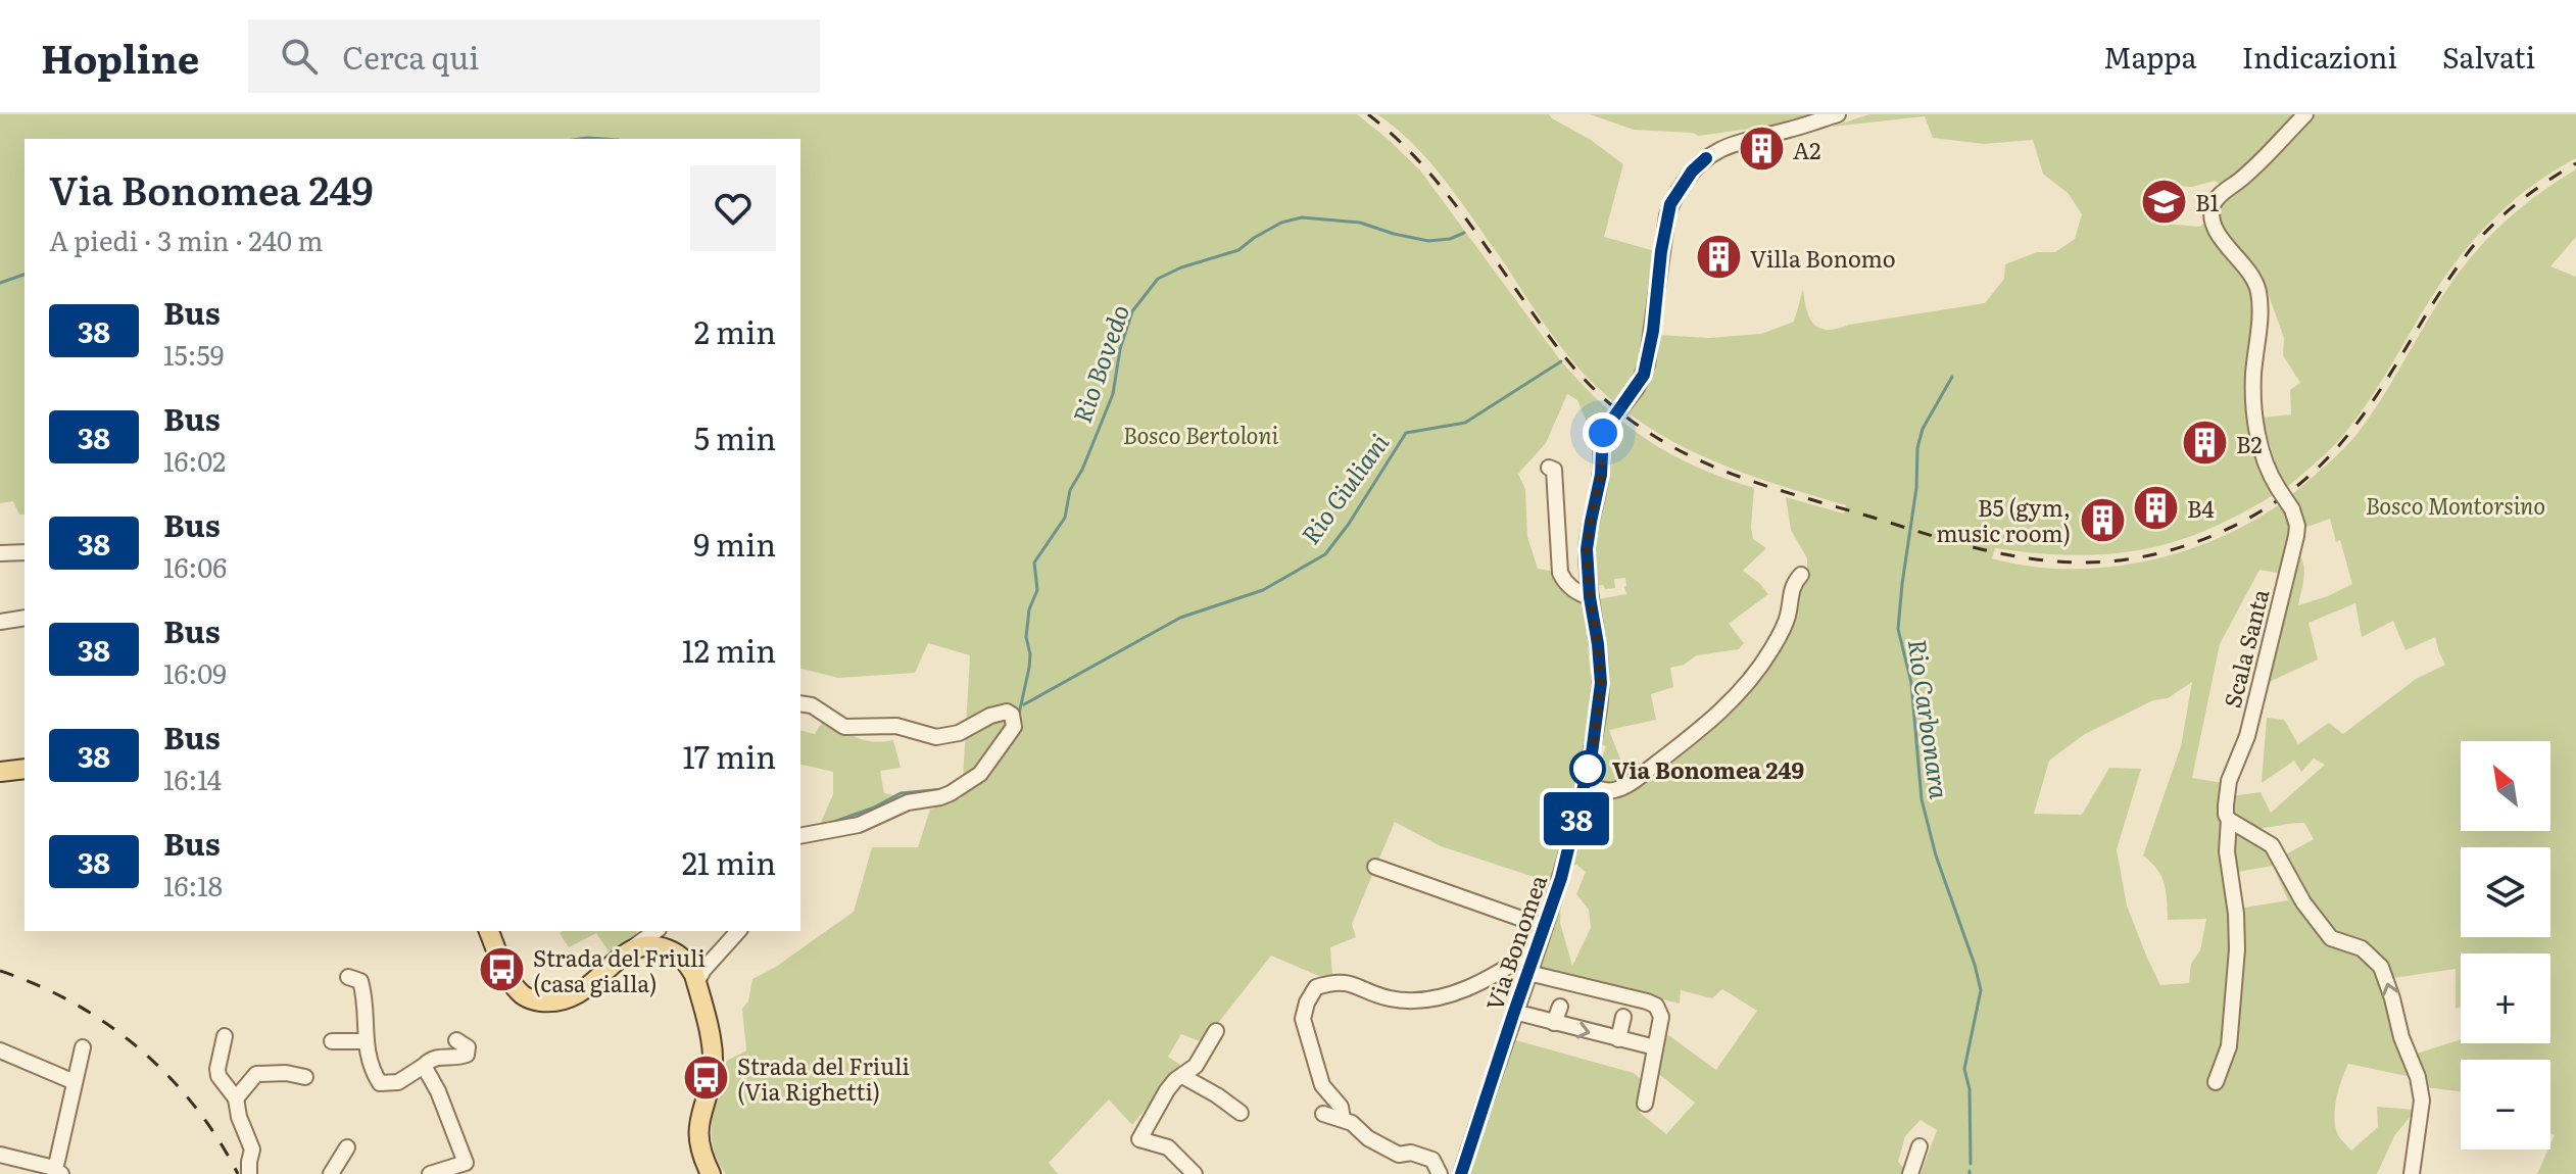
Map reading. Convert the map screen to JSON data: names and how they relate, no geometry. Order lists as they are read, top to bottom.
{
  "streets": {
    "street": ["Scala Santa", "Via Bonomea"]
  },
  "water": ["Rio Bovedo", "Rio Giuliani", "Rio Carbonara"],
  "parks": ["Bosco Bertoloni", "Bosco Montorsino"],
  "places": {
    "building": [
      "A2",
      "Villa Bonomo",
      "B2",
      "B4",
      "B5 (gym, music room)"
    ],
    "school or university": ["B1"],
    "other": ["Via Bonomea 249"],
    "bus stop": ["Strada del Friuli (casa gialla)", "Strada del Friuli (Via Righetti)"]
  },
  "lines": ["bus line 38"],
  "north": "top left",
  "page": {
    "header": "Hopline",
    "search": "Cerca qui",
    "nav": ["Mappa", "Indicazioni", "Salvati"],
    "on_map": "38",
    "heading": ["Via Bonomea 249", "A piedi · 3 min · 240 m"],
    "list": [
      {
        "mark": "38",
        "name": "Bus",
        "note": "15:59",
        "value": "2 min"
      },
      {
        "mark": "38",
        "name": "Bus",
        "note": "16:02",
        "value": "5 min"
      },
      {
        "mark": "38",
        "name": "Bus",
        "note": "16:06",
        "value": "9 min"
      },
      {
        "mark": "38",
        "name": "Bus",
        "note": "16:09",
        "value": "12 min"
      },
      {
        "mark": "38",
        "name": "Bus",
        "note": "16:14",
        "value": "17 min"
      },
      {
        "mark": "38",
        "name": "Bus",
        "note": "16:18",
        "value": "21 min"
      }
    ],
    "map_buttons": ["+", "−"]
  }
}
